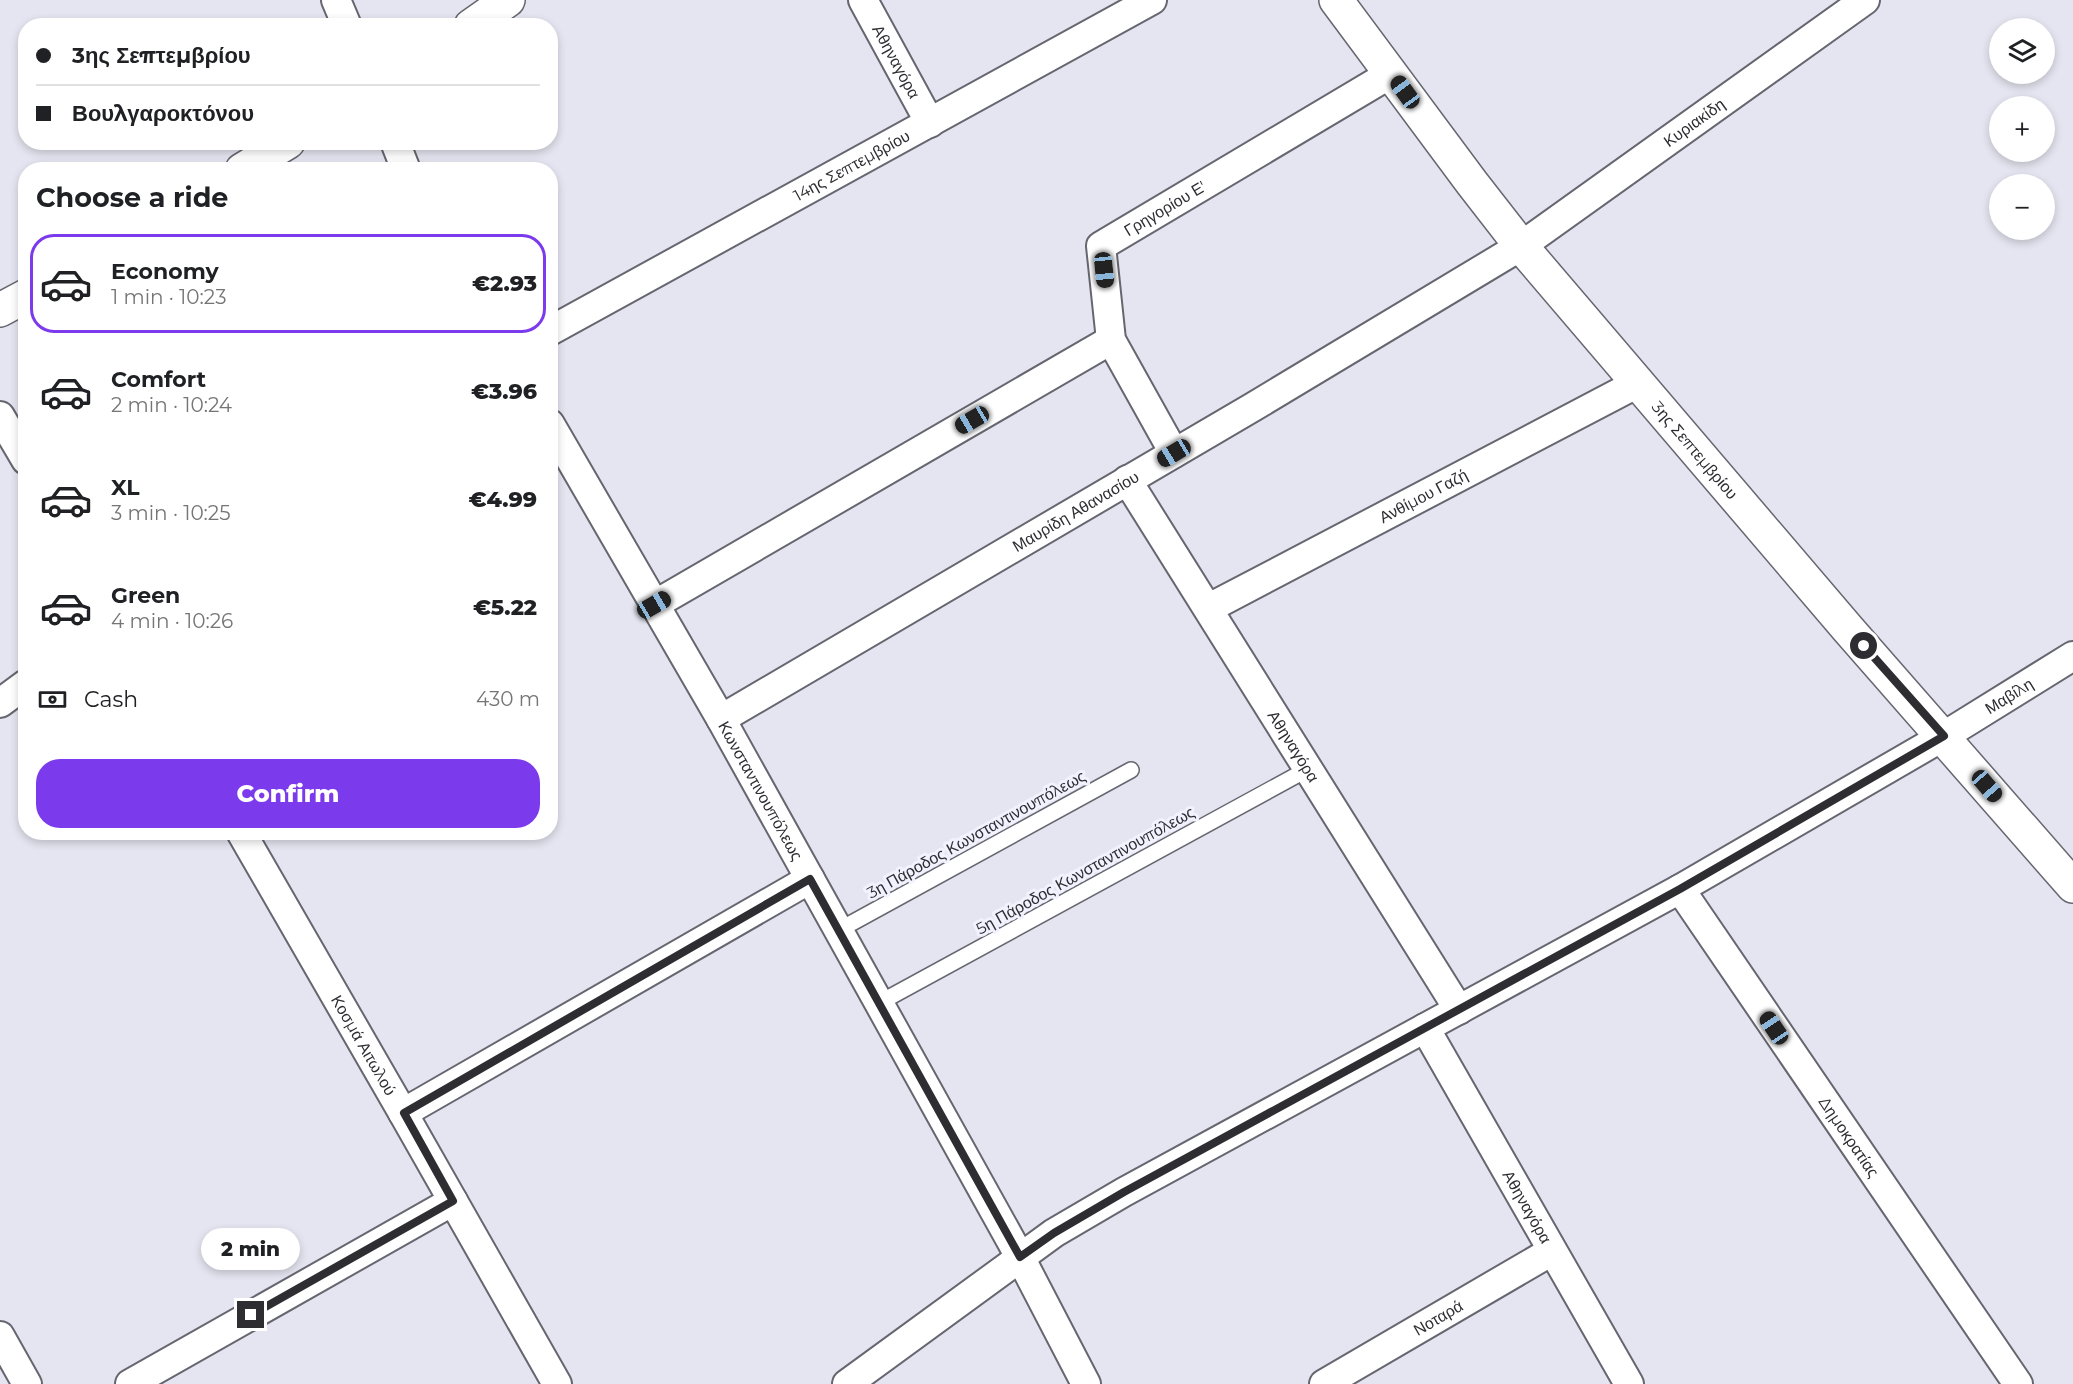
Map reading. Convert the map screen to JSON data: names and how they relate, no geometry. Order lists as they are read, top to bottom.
{
  "streets": {
    "main road": ["3ης Σεπτεμβρίου"],
    "street": [
      "Αθηναγόρα",
      "Κυριακίδη",
      "14ης Σεπτεμβρίου",
      "Γρηγορίου Ε'",
      "Ανθίμου Γαζή",
      "Μαυρίδη Αθανασίου",
      "Μαβίλη",
      "Κωνσταντινουπόλεως",
      "Κοσμά Αιτωλού",
      "Δημοκρατίας",
      "Νοταρά"
    ],
    "lane": ["3η Πάροδος Κωνσταντινουπόλεως", "5η Πάροδος Κωνσταντινουπόλεως"]
  },
  "crossings": [
    ["Αθηναγόρα", "14ης Σεπτεμβρίου"],
    ["Αθηναγόρα", "Ανθίμου Γαζή"],
    ["Αθηναγόρα", "Μαυρίδη Αθανασίου"],
    ["Αθηναγόρα", "Μαβίλη"],
    ["Αθηναγόρα", "5η Πάροδος Κωνσταντινουπόλεως"],
    ["Αθηναγόρα", "Νοταρά"],
    ["Κυριακίδη", "3ης Σεπτεμβρίου"],
    ["Κυριακίδη", "Μαυρίδη Αθανασίου"],
    ["Γρηγορίου Ε'", "3ης Σεπτεμβρίου"],
    ["Γρηγορίου Ε'", "Μαυρίδη Αθανασίου"],
    ["3ης Σεπτεμβρίου", "Ανθίμου Γαζή"],
    ["3ης Σεπτεμβρίου", "Μαυρίδη Αθανασίου"],
    ["3ης Σεπτεμβρίου", "Μαβίλη"],
    ["Μαυρίδη Αθανασίου", "Κωνσταντινουπόλεως"],
    ["Μαβίλη", "Κωνσταντινουπόλεως"],
    ["Μαβίλη", "Δημοκρατίας"],
    ["Κωνσταντινουπόλεως", "3η Πάροδος Κωνσταντινουπόλεως"],
    ["Κωνσταντινουπόλεως", "5η Πάροδος Κωνσταντινουπόλεως"]
  ],
  "page": {
    "map_buttons": ["+", "−"],
    "banner": ["3ης Σεπτεμβρίου", "Βουλγαροκτόνου"],
    "heading": "Choose a ride",
    "list": [
      {
        "name": "Economy",
        "note": "1 min · 10:23",
        "value": "€2.93"
      },
      {
        "name": "Comfort",
        "note": "2 min · 10:24",
        "value": "€3.96"
      },
      {
        "name": "XL",
        "note": "3 min · 10:25",
        "value": "€4.99"
      },
      {
        "name": "Green",
        "note": "4 min · 10:26",
        "value": "€5.22"
      }
    ],
    "pay": ["Cash", "430 m"],
    "buttons": "Confirm",
    "bubble": "2 min"
  }
}
